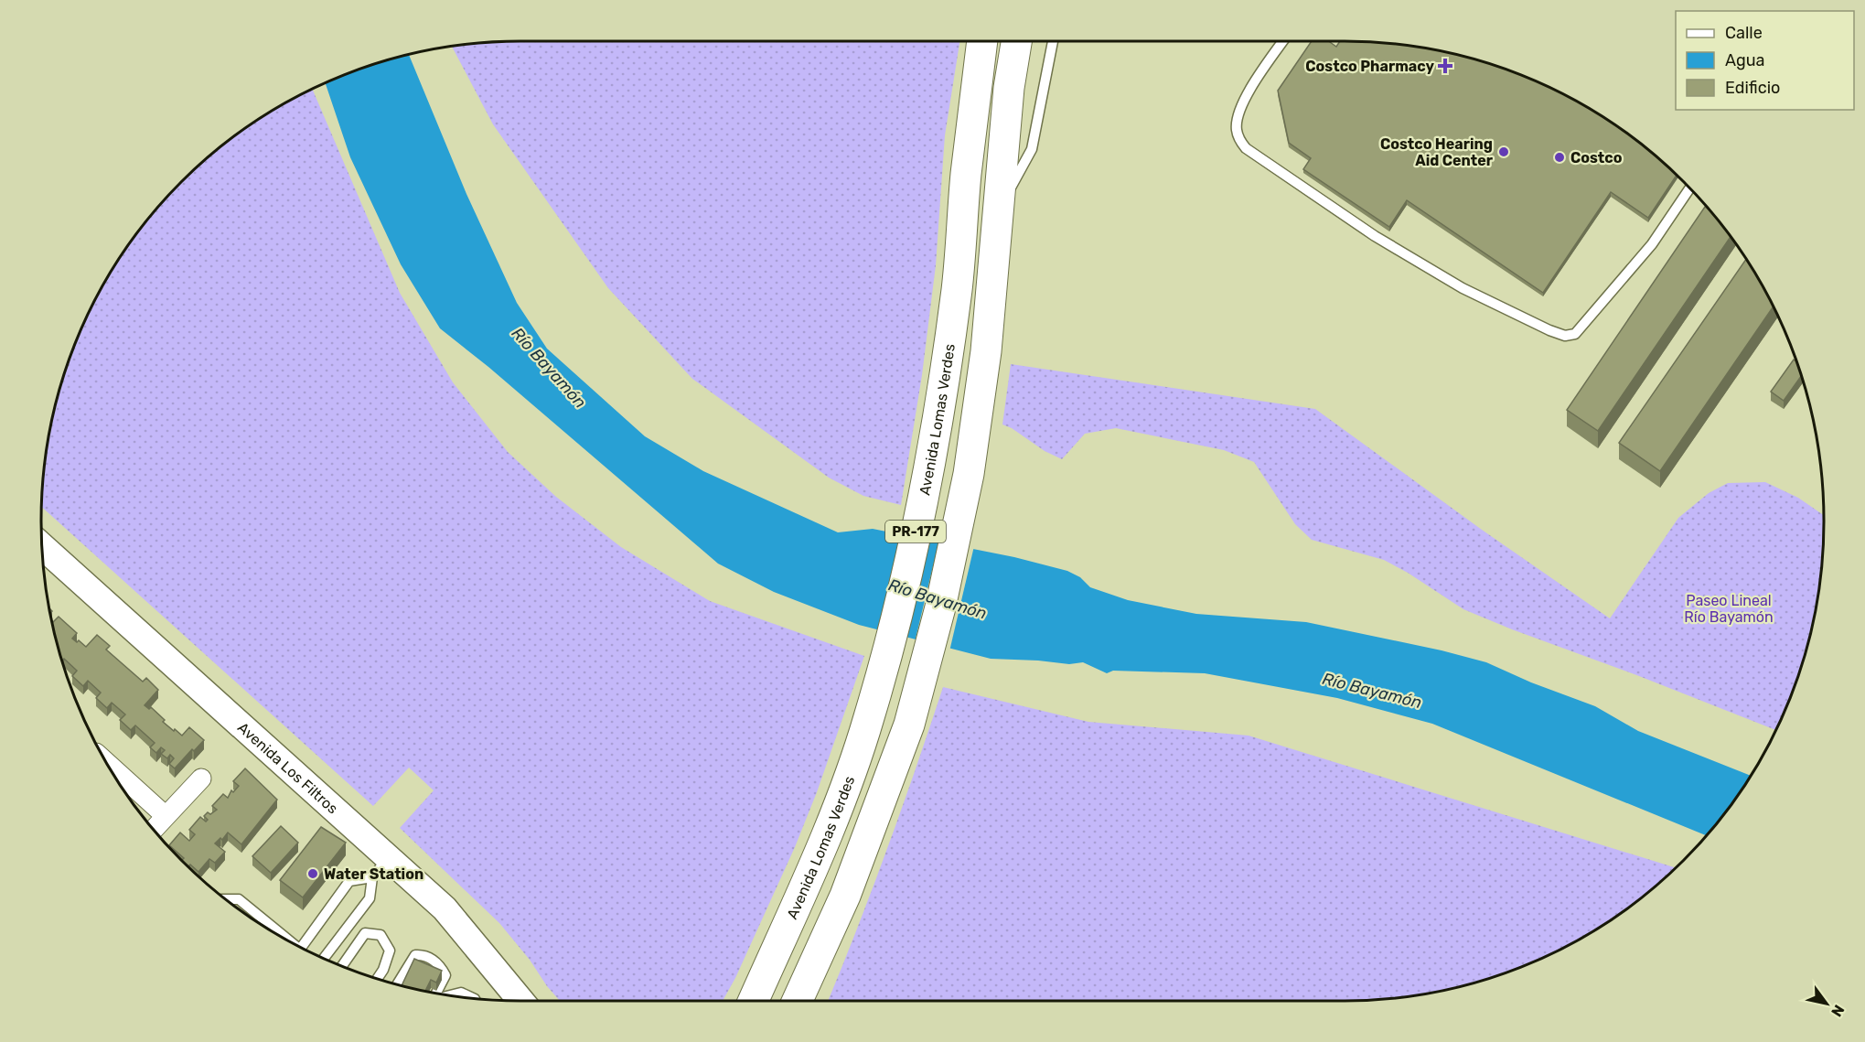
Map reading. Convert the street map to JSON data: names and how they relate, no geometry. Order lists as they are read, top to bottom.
{
  "streets": {
    "highway": ["Avenida Lomas Verdes", "PR-177"],
    "main road": ["Avenida Los Filtros"]
  },
  "water": ["Río Bayamón"],
  "parks": ["Paseo Lineal Río Bayamón"],
  "places": {
    "health": ["Costco Pharmacy"],
    "other": ["Costco Hearing Aid Center", "Costco", "Water Station"]
  },
  "legend": ["Calle", "Agua", "Edificio"],
  "north": "bottom right"
}
